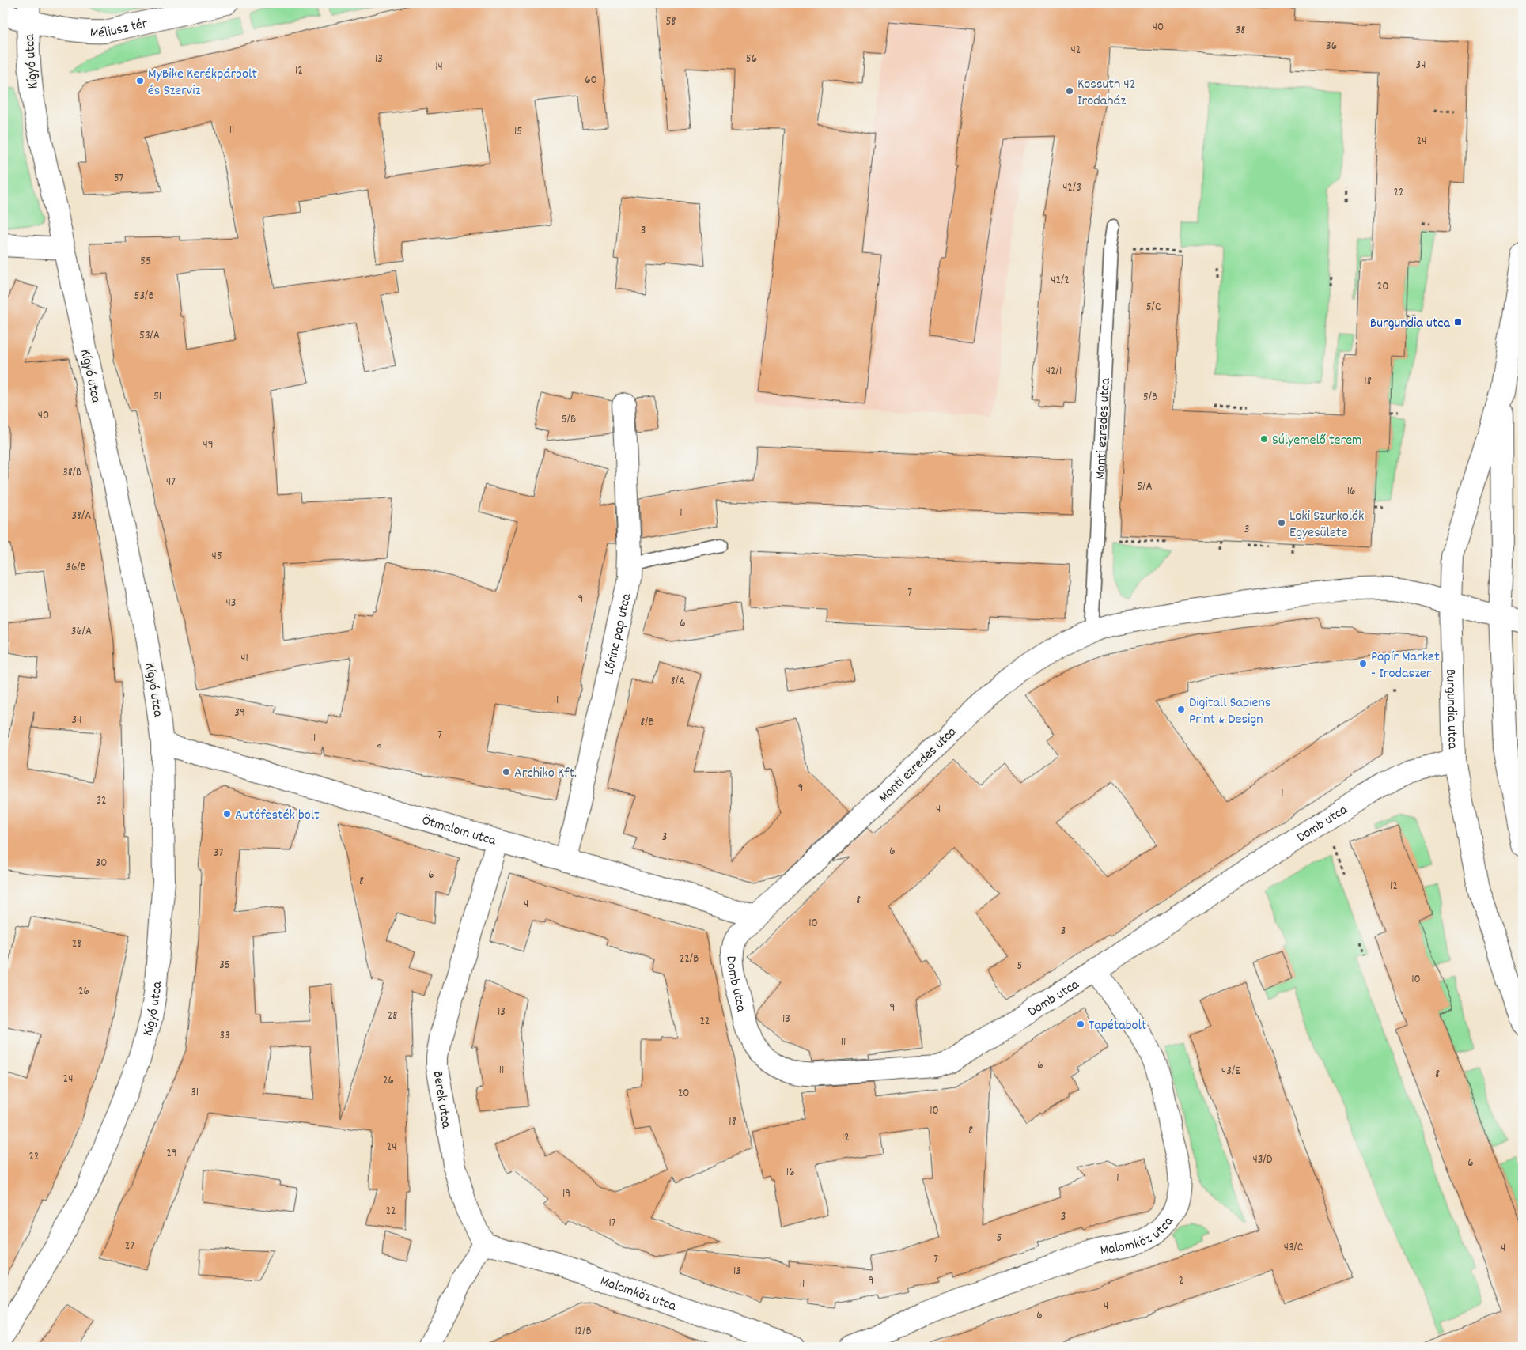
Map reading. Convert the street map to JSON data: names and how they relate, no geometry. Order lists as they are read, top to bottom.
{
  "streets": {
    "street": [
      "Méliusz tér",
      "Kígyó utca",
      "Monti ezredes utca",
      "Lőrinc pap utca",
      "Burgundia utca",
      "Domb utca",
      "Ötmalom utca",
      "Berek utca",
      "Malomköz utca"
    ]
  },
  "crossings": [
    ["Méliusz tér", "Kígyó utca"],
    ["Kígyó utca", "Ötmalom utca"],
    ["Monti ezredes utca", "Burgundia utca"],
    ["Monti ezredes utca", "Domb utca"],
    ["Monti ezredes utca", "Ötmalom utca"],
    ["Lőrinc pap utca", "Ötmalom utca"],
    ["Burgundia utca", "Domb utca"],
    ["Domb utca", "Ötmalom utca"],
    ["Domb utca", "Malomköz utca"],
    ["Ötmalom utca", "Berek utca"],
    ["Berek utca", "Malomköz utca"]
  ],
  "places": {
    "other": [
      "MyBike Kerékpárbolt és Szerviz",
      "Kossuth 42 Irodaház",
      "Súlyemelő terem",
      "Loki Szurkolók Egyesülete",
      "Papír Market - Irodaszer",
      "Digitall Sapiens Print & Design",
      "Archiko Kft.",
      "Autófesték bolt",
      "Tapétabolt"
    ],
    "transit": ["Burgundia utca"]
  },
  "house_numbers": [
    "58",
    "40",
    "38",
    "36",
    "42",
    "13",
    "56",
    "34",
    "14",
    "12",
    "60",
    "11",
    "15",
    "24",
    "57",
    "42/3",
    "22",
    "3",
    "55",
    "42/2",
    "20",
    "53/B",
    "5/C",
    "53/A",
    "42/1",
    "18",
    "51",
    "5/B",
    "40",
    "5/B",
    "49",
    "38/B",
    "47",
    "5/A",
    "16",
    "1",
    "38/A",
    "3",
    "45",
    "36/B",
    "7",
    "9",
    "43",
    "6",
    "36/A",
    "41",
    "8/A",
    "11",
    "39",
    "34",
    "8/B",
    "7",
    "11",
    "9",
    "9",
    "1",
    "32",
    "4",
    "3",
    "6",
    "37",
    "30",
    "6",
    "8",
    "12",
    "8",
    "4",
    "10",
    "3",
    "28",
    "22/B",
    "35",
    "5",
    "10",
    "26",
    "9",
    "13",
    "28",
    "13",
    "22",
    "33",
    "11",
    "6",
    "11",
    "43/E",
    "8",
    "24",
    "26",
    "31",
    "20",
    "10",
    "18",
    "8",
    "12",
    "24",
    "29",
    "22",
    "43/D",
    "6",
    "16",
    "1",
    "19",
    "22",
    "3",
    "17",
    "5",
    "27",
    "43/C",
    "4",
    "7",
    "13",
    "9",
    "2",
    "11",
    "4",
    "6",
    "12/B"
  ]
}
